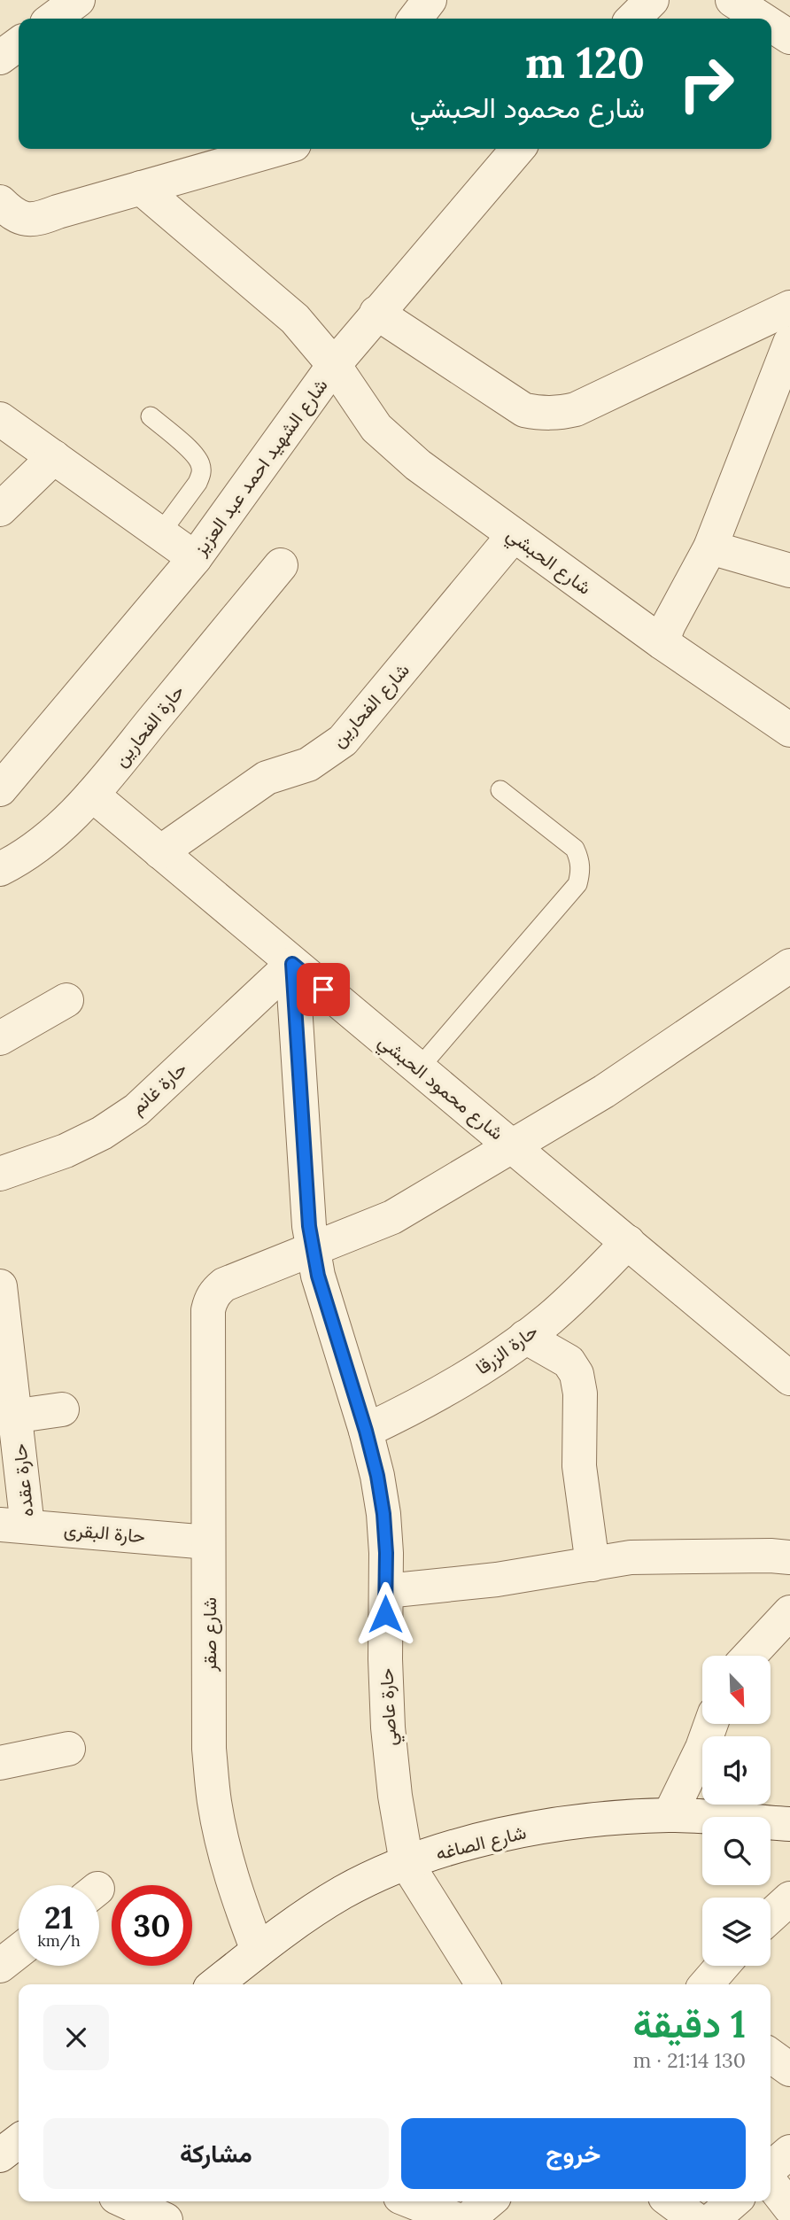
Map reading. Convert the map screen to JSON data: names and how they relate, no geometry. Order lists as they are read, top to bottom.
{
  "streets": {
    "street": [
      "شارع الشهيد احمد عبد العزيز",
      "شارع الحبشي",
      "شارع الفحارين",
      "حارة الفحارين",
      "شارع محمود الحبشي",
      "حارة غانم",
      "حارة الزرقا",
      "حارة عقده",
      "حارة البقرى",
      "شارع صقر",
      "حارة عاصي",
      "شارع الصاغه"
    ]
  },
  "crossings": [
    ["شارع الشهيد احمد عبد العزيز", "شارع الحبشي"],
    ["شارع الحبشي", "شارع الفحارين"],
    ["شارع الفحارين", "شارع محمود الحبشي"],
    ["حارة الفحارين", "شارع محمود الحبشي"],
    ["شارع محمود الحبشي", "حارة غانم"],
    ["شارع محمود الحبشي", "حارة الزرقا"],
    ["شارع محمود الحبشي", "حارة عاصي"],
    ["حارة غانم", "حارة عاصي"],
    ["حارة الزرقا", "حارة عاصي"],
    ["حارة عقده", "حارة البقرى"],
    ["حارة البقرى", "شارع صقر"],
    ["شارع صقر", "حارة عاصي"],
    ["شارع صقر", "شارع الصاغه"],
    ["حارة عاصي", "شارع الصاغه"]
  ],
  "north": "bottom right",
  "page": {
    "turn": ["120 m", "شارع محمود الحبشي"],
    "speed": "21 km/h",
    "limit": "30",
    "heading": ["1 دقيقة", "130 m · 21:14"],
    "buttons": ["خروج", "مشاركة"]
  }
}
